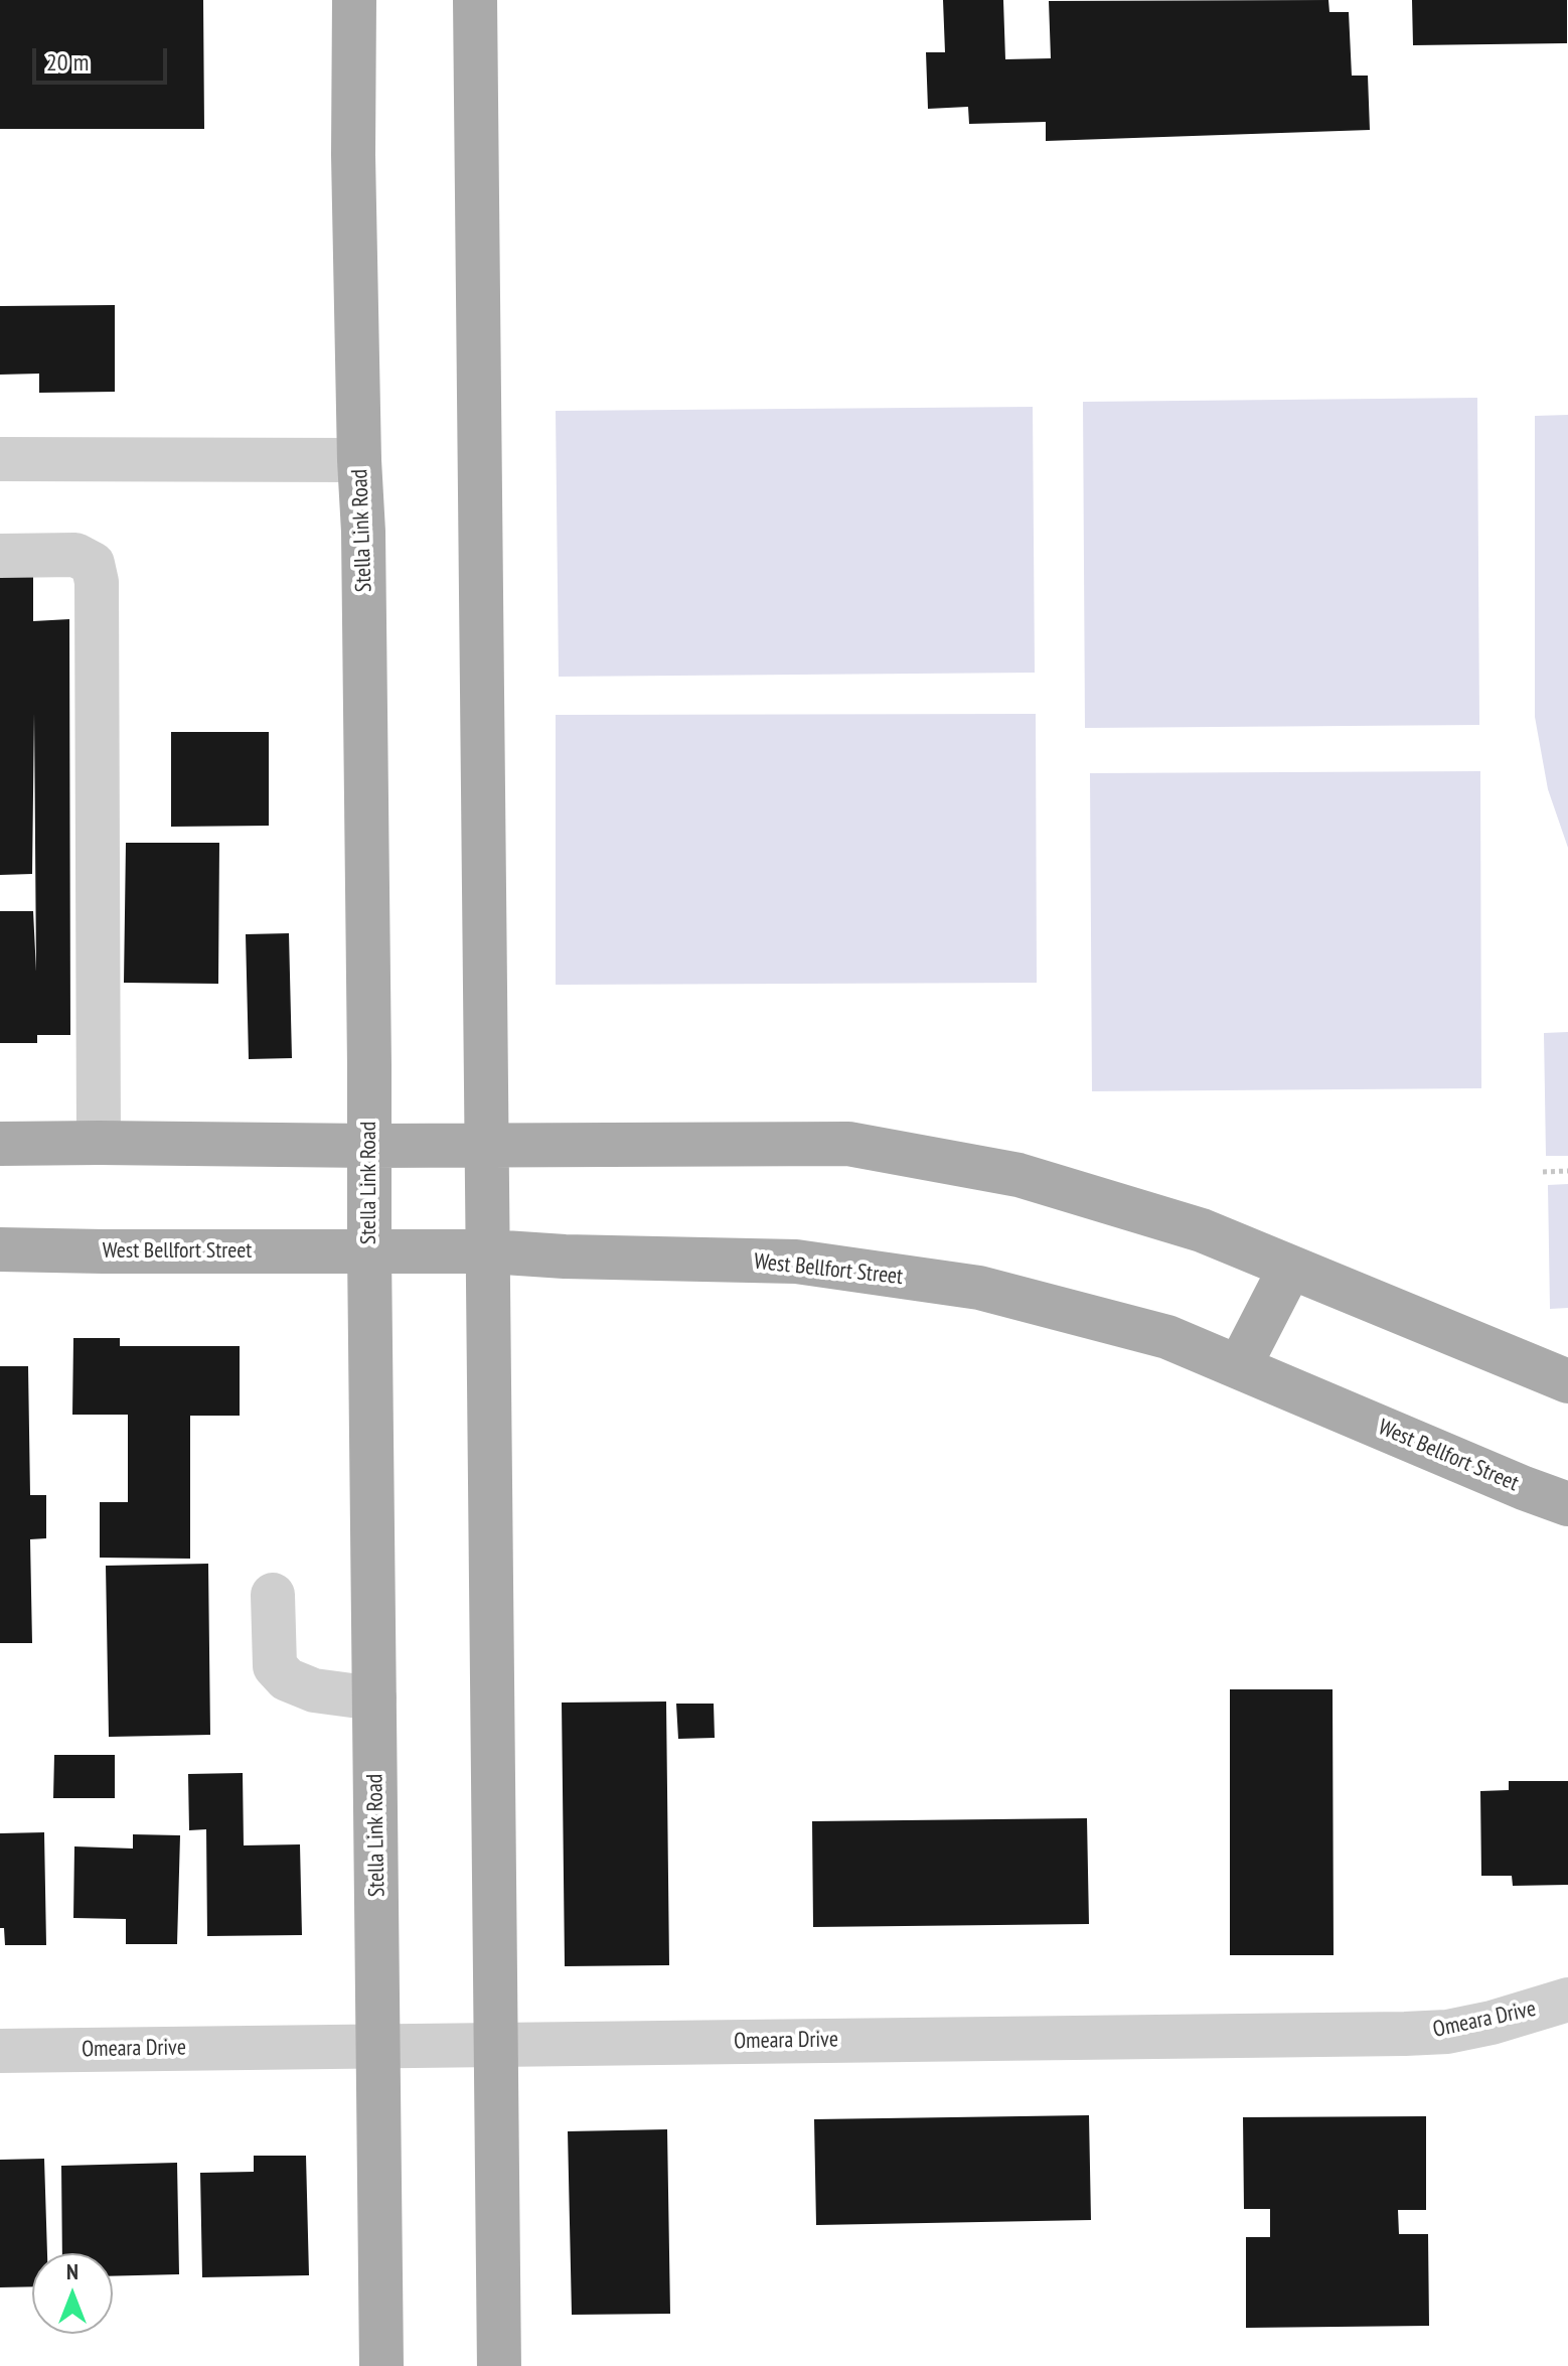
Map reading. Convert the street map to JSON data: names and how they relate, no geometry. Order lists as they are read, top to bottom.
{
  "streets": {
    "main road": ["Stella Link Road", "West Bellfort Street"],
    "street": ["Omeara Drive"]
  },
  "crossings": [
    ["Stella Link Road", "West Bellfort Street"],
    ["Stella Link Road", "Omeara Drive"]
  ],
  "scale_bar": "20 m",
  "north": "top"
}
